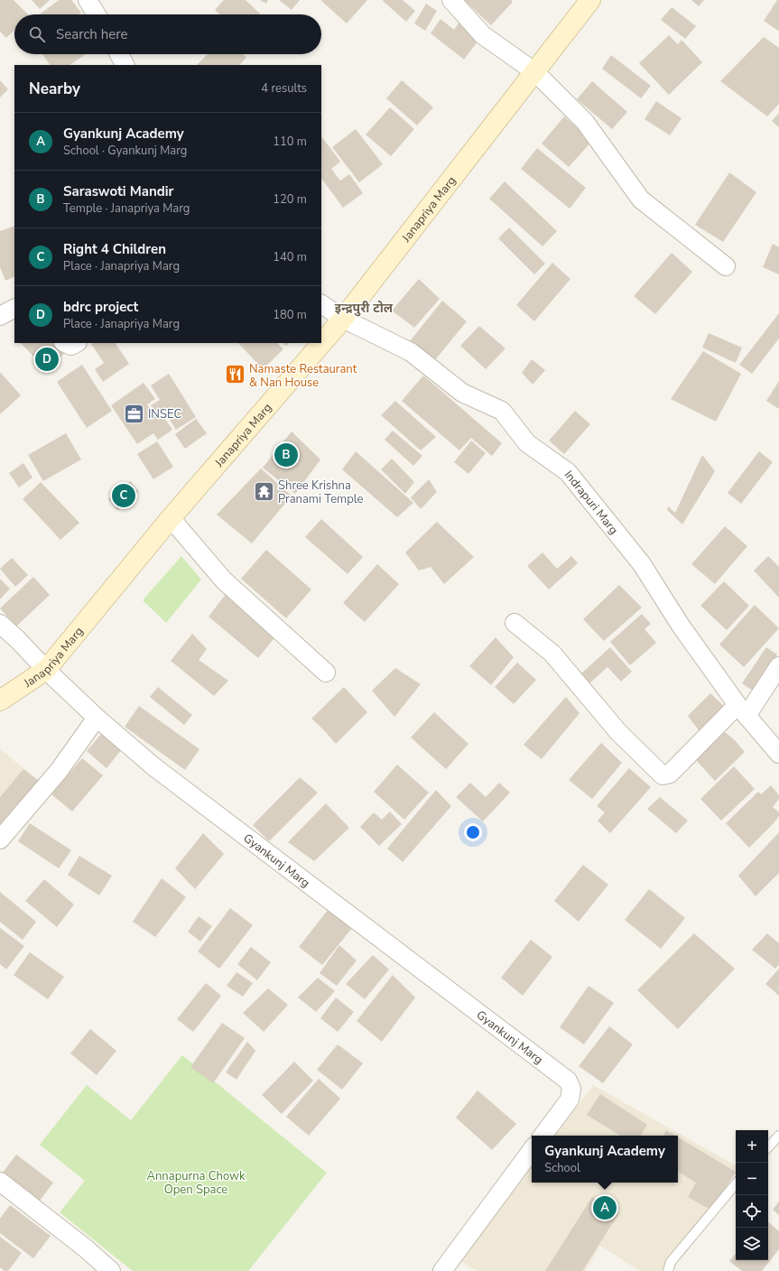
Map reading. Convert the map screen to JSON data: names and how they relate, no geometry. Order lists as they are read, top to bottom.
{
  "streets": {
    "main road": ["Janapriya Marg"],
    "street": ["Indrapuri Marg", "Gyankunj Marg"]
  },
  "crossings": [
    ["Janapriya Marg", "Indrapuri Marg"],
    ["Janapriya Marg", "Gyankunj Marg"]
  ],
  "districts": ["इन्द्रपुरी टोल"],
  "parks": ["Annapurna Chowk Open Space"],
  "places": {
    "restaurant": ["Namaste Restaurant & Nan House"],
    "office": ["INSEC"],
    "temple": ["Shree Krishna Pranami Temple"]
  },
  "page": {
    "search": "Search here",
    "heading": ["Nearby", "4 results"],
    "list": [
      {
        "mark": "A",
        "name": "Gyankunj Academy",
        "note": "School · Gyankunj Marg",
        "value": "110 m"
      },
      {
        "mark": "B",
        "name": "Saraswoti Mandir",
        "note": "Temple · Janapriya Marg",
        "value": "120 m"
      },
      {
        "mark": "C",
        "name": "Right 4 Children",
        "note": "Place · Janapriya Marg",
        "value": "140 m"
      },
      {
        "mark": "D",
        "name": "bdrc project",
        "note": "Place · Janapriya Marg",
        "value": "180 m"
      }
    ],
    "pins": [
      "D",
      "B",
      "C",
      "A"
    ],
    "map_buttons": ["+", "−"],
    "popup": ["Gyankunj Academy", "School"]
  }
}
